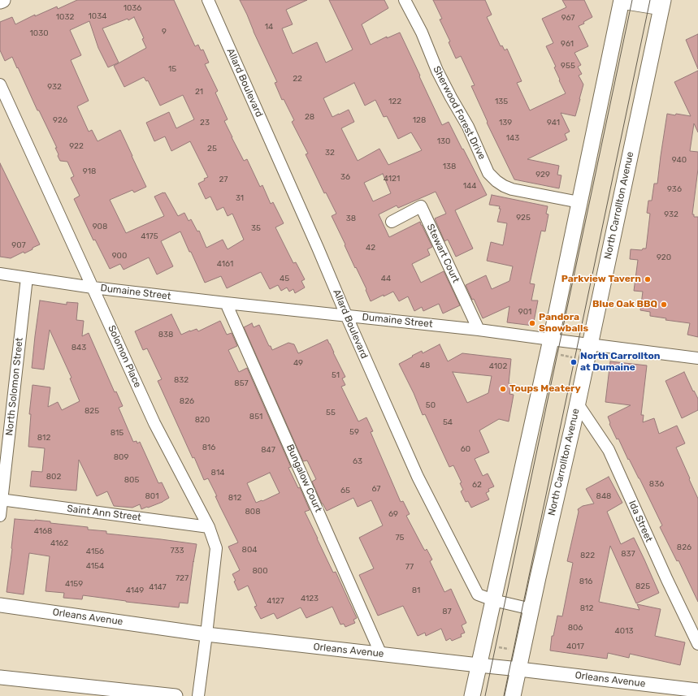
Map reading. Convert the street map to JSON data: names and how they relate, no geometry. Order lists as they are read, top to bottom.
{
  "streets": {
    "main road": ["North Carrollton Avenue"],
    "street": [
      "Allard Boulevard",
      "Sherwood Forest Drive",
      "Stewart Court",
      "Dumaine Street",
      "Solomon Place",
      "North Solomon Street",
      "Bungalow Court",
      "Saint Ann Street",
      "Ida Street",
      "Orleans Avenue"
    ]
  },
  "crossings": [
    ["Allard Boulevard", "North Carrollton Avenue"],
    ["Allard Boulevard", "Dumaine Street"],
    ["North Carrollton Avenue", "Dumaine Street"],
    ["North Carrollton Avenue", "Ida Street"],
    ["North Carrollton Avenue", "Orleans Avenue"],
    ["Stewart Court", "Dumaine Street"],
    ["Dumaine Street", "Solomon Place"],
    ["Dumaine Street", "North Solomon Street"],
    ["Dumaine Street", "Bungalow Court"],
    ["Solomon Place", "Saint Ann Street"],
    ["Solomon Place", "Orleans Avenue"],
    ["North Solomon Street", "Saint Ann Street"],
    ["Bungalow Court", "Orleans Avenue"]
  ],
  "places": [
    "Parkview Tavern",
    "Blue Oak BBQ",
    "Pandora Snowballs",
    "North Carrollton at Dumaine",
    "Toups Meatery"
  ],
  "house_numbers": [
    "1036",
    "1034",
    "1032",
    "967",
    "14",
    "9",
    "1030",
    "961",
    "955",
    "15",
    "22",
    "932",
    "21",
    "122",
    "135",
    "28",
    "926",
    "128",
    "23",
    "139",
    "941",
    "143",
    "130",
    "922",
    "25",
    "32",
    "940",
    "138",
    "918",
    "929",
    "36",
    "4121",
    "27",
    "144",
    "936",
    "31",
    "932",
    "925",
    "38",
    "908",
    "35",
    "4175",
    "907",
    "42",
    "900",
    "920",
    "4161",
    "45",
    "44",
    "901",
    "838",
    "843",
    "49",
    "48",
    "4102",
    "51",
    "832",
    "857",
    "826",
    "50",
    "825",
    "55",
    "851",
    "820",
    "54",
    "59",
    "815",
    "812",
    "816",
    "60",
    "847",
    "809",
    "63",
    "814",
    "802",
    "805",
    "836",
    "62",
    "67",
    "65",
    "801",
    "848",
    "812",
    "808",
    "69",
    "4168",
    "75",
    "4162",
    "826",
    "804",
    "733",
    "4156",
    "837",
    "822",
    "4154",
    "77",
    "800",
    "727",
    "816",
    "4159",
    "825",
    "4147",
    "4149",
    "81",
    "4123",
    "4127",
    "812",
    "87",
    "806",
    "4013",
    "4017"
  ]
}
